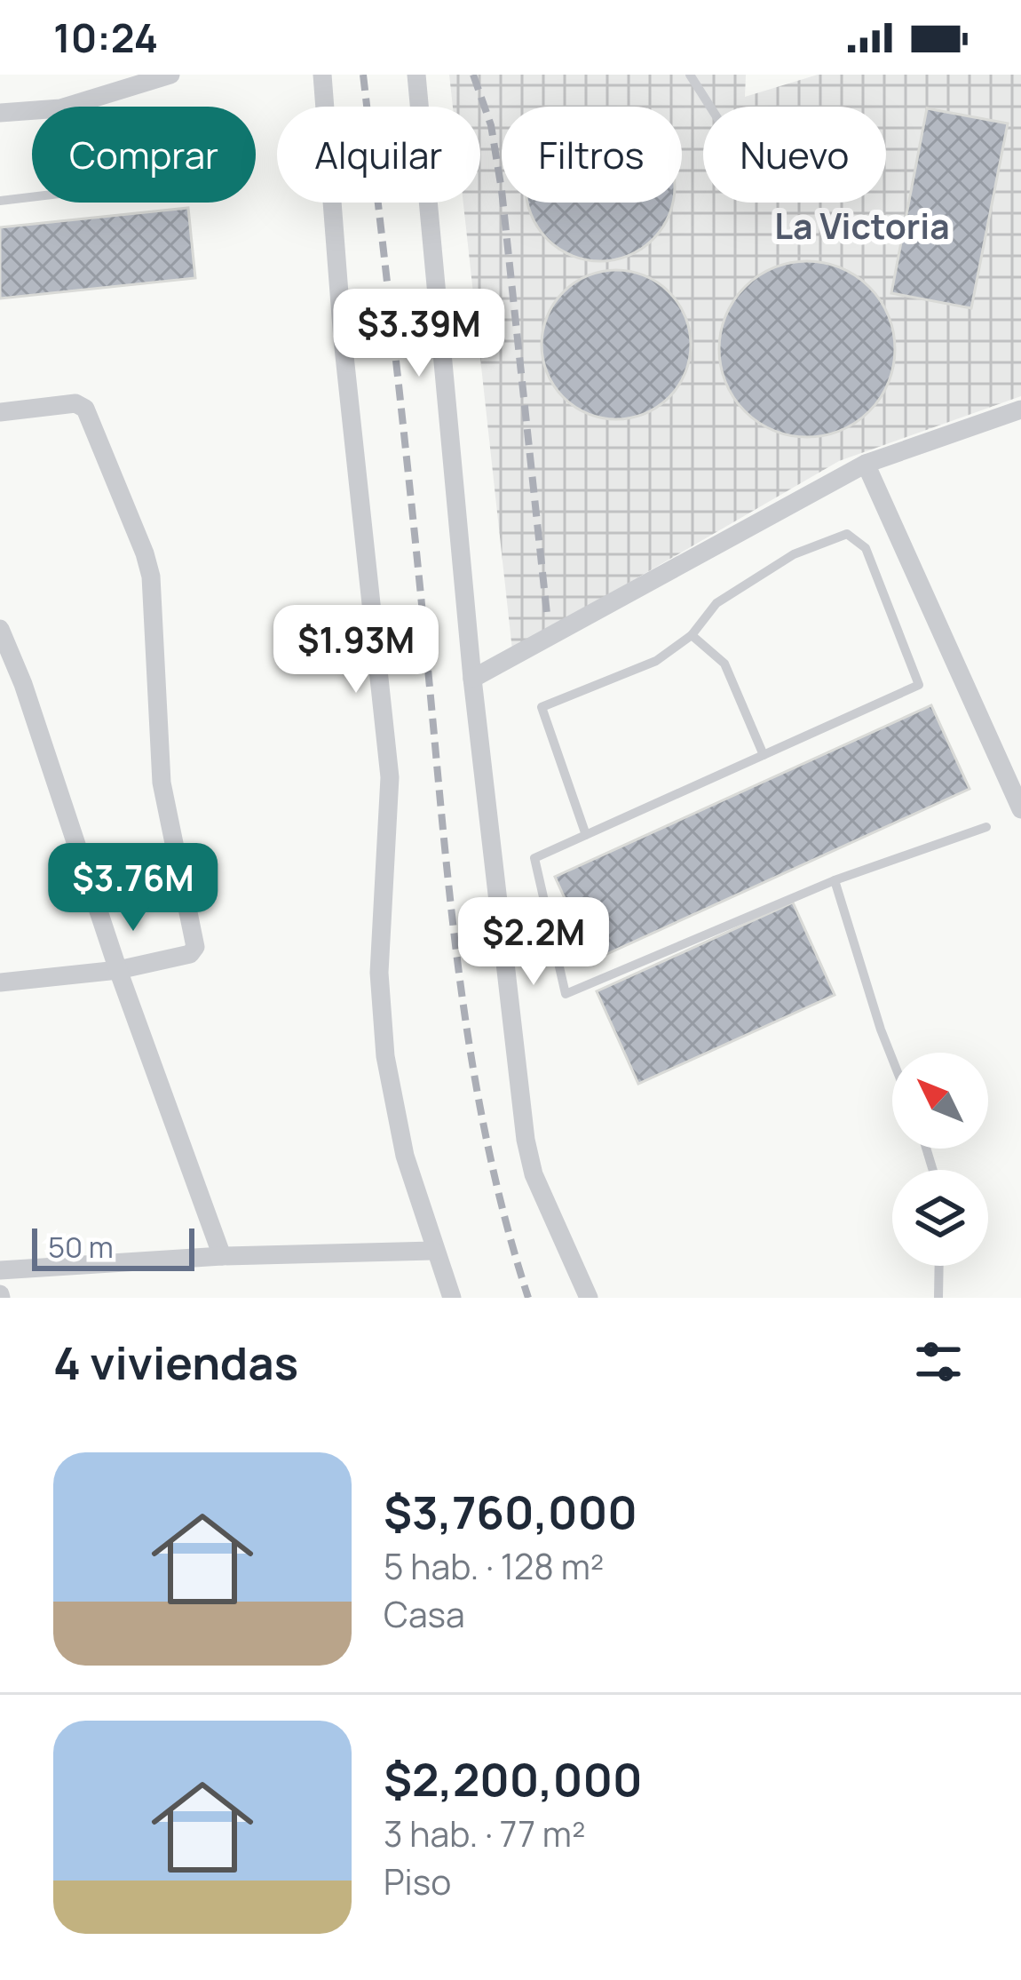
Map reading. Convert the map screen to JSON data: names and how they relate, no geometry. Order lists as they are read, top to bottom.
{
  "districts": ["La Victoria"],
  "scale_bar": "50 m",
  "north": "top left",
  "page": {
    "status": "10:24",
    "chip": [
      "Comprar",
      "Alquilar",
      "Filtros",
      "Nuevo"
    ],
    "price": [
      "$3.39M",
      "$1.93M",
      "$3.76M",
      "$2.2M"
    ],
    "scale": "50 m",
    "heading": "4 viviendas",
    "list": [
      {
        "name": "$3,760,000",
        "note": "5 hab. · 128 m² · Casa"
      },
      {
        "name": "$2,200,000",
        "note": "3 hab. · 77 m² · Piso"
      }
    ]
  }
}
